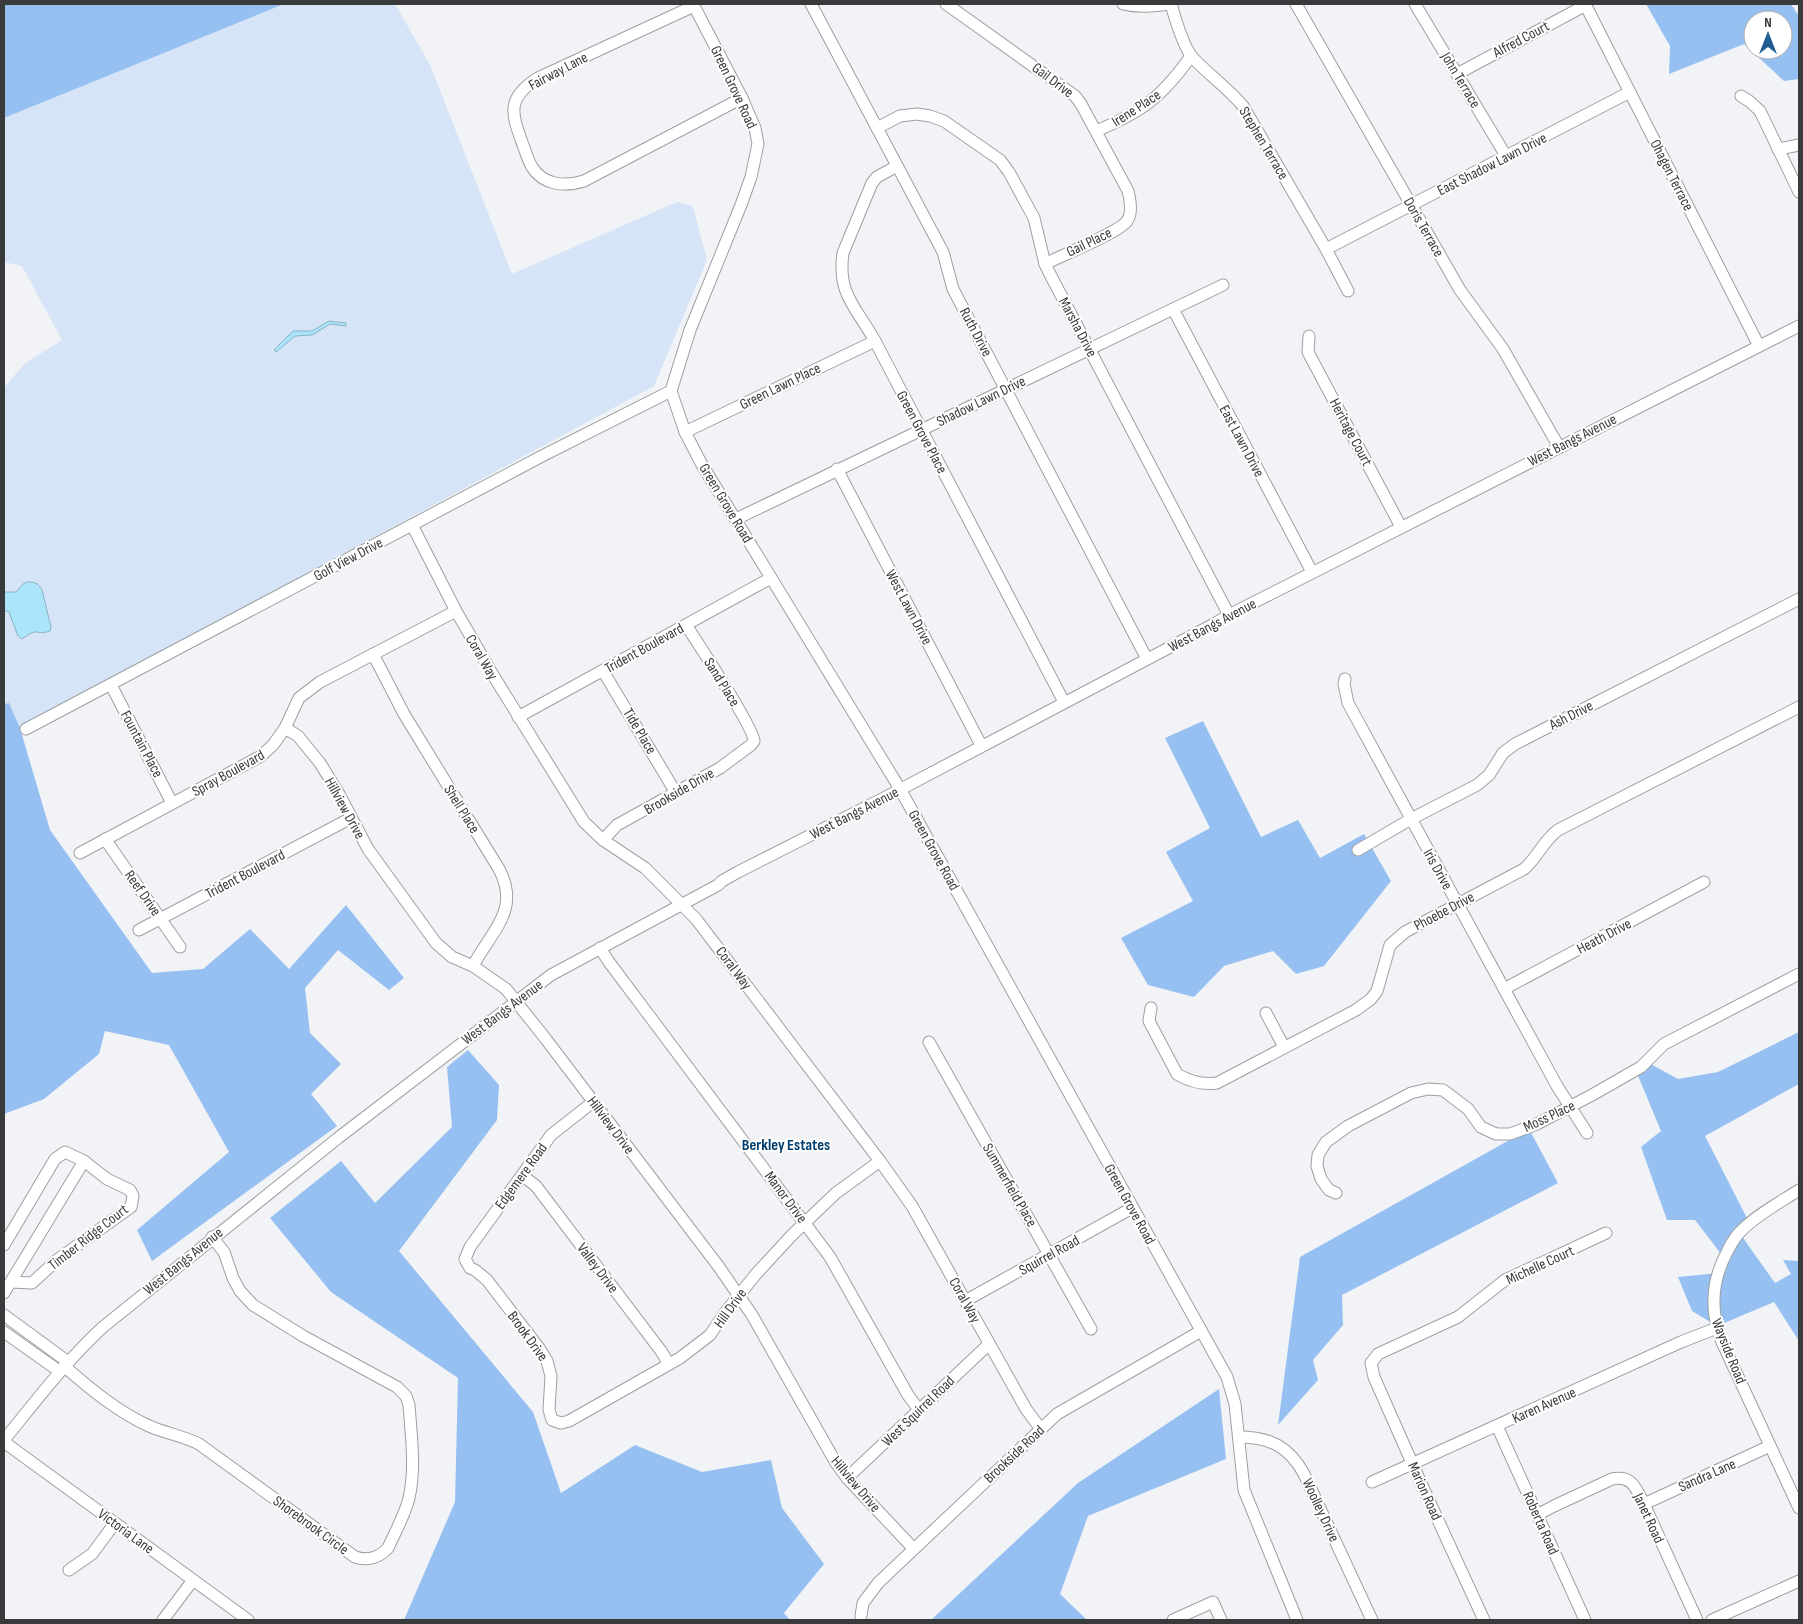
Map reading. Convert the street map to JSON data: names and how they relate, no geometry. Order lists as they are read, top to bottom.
{
  "streets": {
    "street": [
      "Alfred Court",
      "Fairway Lane",
      "Gail Drive",
      "John Terrace",
      "Green Grove Road",
      "Irene Place",
      "Stephen Terrace",
      "East Shadow Lawn Drive",
      "Ohagen Terrace",
      "Doris Terrace",
      "Gail Place",
      "Marsha Drive",
      "Ruth Drive",
      "Green Lawn Place",
      "Shadow Lawn Drive",
      "Green Grove Place",
      "Heritage Court",
      "West Bangs Avenue",
      "East Lawn Drive",
      "Golf View Drive",
      "West Lawn Drive",
      "Trident Boulevard",
      "Coral Way",
      "Sand Place",
      "Ash Drive",
      "Tide Place",
      "Fountain Place",
      "Spray Boulevard",
      "Brookside Drive",
      "Hillview Drive",
      "Shell Place",
      "Iris Drive",
      "Reef Drive",
      "Phoebe Drive",
      "Heath Drive",
      "Moss Place",
      "Edgemere Road",
      "Summerfield Place",
      "Manor Drive",
      "Timber Ridge Court",
      "Squirrel Road",
      "Michelle Court",
      "Valley Drive",
      "Hill Drive",
      "Brook Drive",
      "Wayside Road",
      "Karen Avenue",
      "West Squirrel Road",
      "Brookside Road",
      "Sandra Lane",
      "Marion Road",
      "Woolley Drive",
      "Janet Road",
      "Roberta Road",
      "Shorebrook Circle",
      "Victoria Lane"
    ]
  },
  "crossings": [
    ["Alfred Court", "John Terrace"],
    ["Alfred Court", "Ohagen Terrace"],
    ["Fairway Lane", "Green Grove Road"],
    ["Gail Drive", "Irene Place"],
    ["Gail Drive", "Gail Place"],
    ["John Terrace", "East Shadow Lawn Drive"],
    ["Green Grove Road", "Green Lawn Place"],
    ["Green Grove Road", "Shadow Lawn Drive"],
    ["Green Grove Road", "West Bangs Avenue"],
    ["Green Grove Road", "Golf View Drive"],
    ["Green Grove Road", "Trident Boulevard"],
    ["Green Grove Road", "Squirrel Road"],
    ["Green Grove Road", "Brookside Road"],
    ["Green Grove Road", "Woolley Drive"],
    ["Irene Place", "Stephen Terrace"],
    ["Stephen Terrace", "East Shadow Lawn Drive"],
    ["East Shadow Lawn Drive", "Ohagen Terrace"],
    ["East Shadow Lawn Drive", "Doris Terrace"],
    ["Ohagen Terrace", "West Bangs Avenue"],
    ["Doris Terrace", "West Bangs Avenue"],
    ["Gail Place", "Marsha Drive"],
    ["Marsha Drive", "Ruth Drive"],
    ["Marsha Drive", "Shadow Lawn Drive"],
    ["Marsha Drive", "West Bangs Avenue"],
    ["Ruth Drive", "Shadow Lawn Drive"],
    ["Ruth Drive", "Green Grove Place"],
    ["Ruth Drive", "West Bangs Avenue"],
    ["Green Lawn Place", "Green Grove Place"],
    ["Shadow Lawn Drive", "Green Grove Place"],
    ["Shadow Lawn Drive", "East Lawn Drive"],
    ["Shadow Lawn Drive", "West Lawn Drive"],
    ["Green Grove Place", "West Bangs Avenue"],
    ["Heritage Court", "West Bangs Avenue"],
    ["West Bangs Avenue", "East Lawn Drive"],
    ["West Bangs Avenue", "West Lawn Drive"],
    ["West Bangs Avenue", "Coral Way"],
    ["West Bangs Avenue", "Hillview Drive"],
    ["West Bangs Avenue", "Manor Drive"],
    ["West Bangs Avenue", "Shorebrook Circle"],
    ["West Bangs Avenue", "Victoria Lane"],
    ["Golf View Drive", "Coral Way"],
    ["Golf View Drive", "Fountain Place"],
    ["Trident Boulevard", "Coral Way"],
    ["Trident Boulevard", "Sand Place"],
    ["Trident Boulevard", "Tide Place"],
    ["Trident Boulevard", "Hillview Drive"],
    ["Trident Boulevard", "Reef Drive"],
    ["Coral Way", "Spray Boulevard"],
    ["Coral Way", "Brookside Drive"],
    ["Coral Way", "Squirrel Road"],
    ["Coral Way", "Hill Drive"],
    ["Coral Way", "West Squirrel Road"],
    ["Coral Way", "Brookside Road"],
    ["Sand Place", "Brookside Drive"],
    ["Ash Drive", "Iris Drive"],
    ["Tide Place", "Brookside Drive"],
    ["Fountain Place", "Spray Boulevard"],
    ["Spray Boulevard", "Hillview Drive"],
    ["Spray Boulevard", "Shell Place"],
    ["Spray Boulevard", "Reef Drive"],
    ["Hillview Drive", "Shell Place"],
    ["Hillview Drive", "Edgemere Road"],
    ["Hillview Drive", "Hill Drive"],
    ["Hillview Drive", "West Squirrel Road"],
    ["Hillview Drive", "Brookside Road"],
    ["Iris Drive", "Phoebe Drive"],
    ["Iris Drive", "Heath Drive"],
    ["Iris Drive", "Moss Place"],
    ["Edgemere Road", "Valley Drive"],
    ["Edgemere Road", "Brook Drive"],
    ["Summerfield Place", "Squirrel Road"],
    ["Manor Drive", "Hill Drive"],
    ["Manor Drive", "West Squirrel Road"],
    ["Michelle Court", "Marion Road"],
    ["Valley Drive", "Hill Drive"],
    ["Hill Drive", "Brook Drive"],
    ["Wayside Road", "Karen Avenue"],
    ["Wayside Road", "Sandra Lane"],
    ["Karen Avenue", "Marion Road"],
    ["Karen Avenue", "Roberta Road"],
    ["Sandra Lane", "Janet Road"],
    ["Janet Road", "Roberta Road"]
  ],
  "districts": ["Berkley Estates"],
  "north": "top"
}
